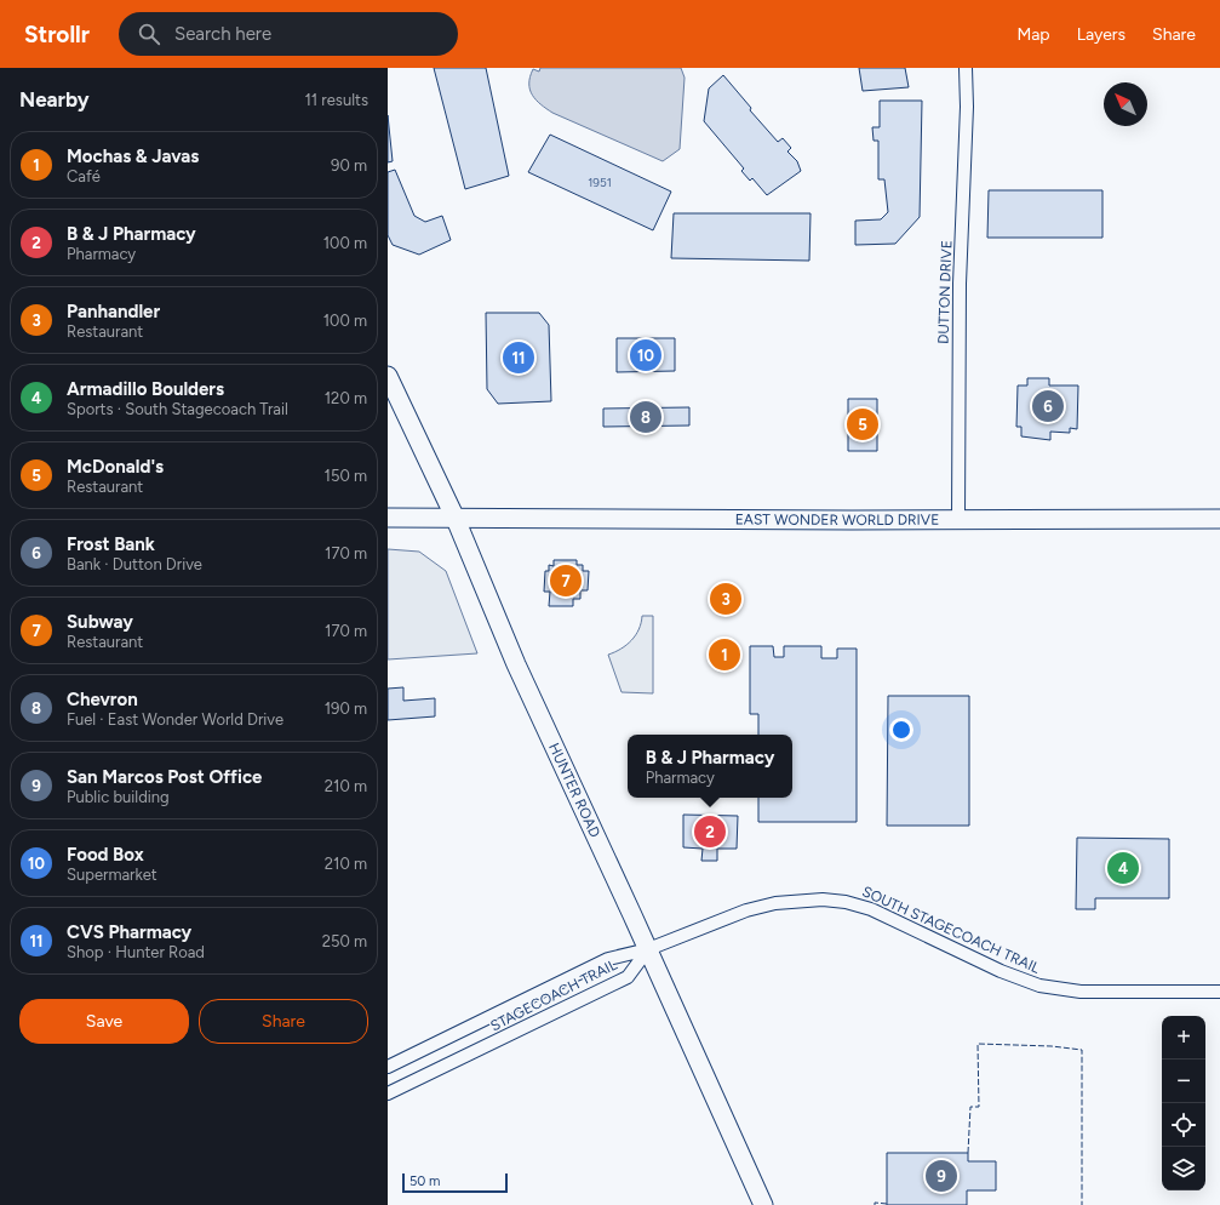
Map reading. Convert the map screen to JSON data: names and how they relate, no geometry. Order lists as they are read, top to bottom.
{
  "streets": {
    "main road": ["EAST WONDER WORLD DRIVE", "HUNTER ROAD"],
    "street": ["DUTTON DRIVE", "SOUTH STAGECOACH TRAIL", "STAGECOACH TRAIL"]
  },
  "crossings": [
    ["DUTTON DRIVE", "EAST WONDER WORLD DRIVE"],
    ["EAST WONDER WORLD DRIVE", "HUNTER ROAD"],
    ["HUNTER ROAD", "SOUTH STAGECOACH TRAIL"],
    ["HUNTER ROAD", "STAGECOACH TRAIL"],
    ["SOUTH STAGECOACH TRAIL", "STAGECOACH TRAIL"]
  ],
  "house_numbers": ["1951"],
  "scale_bar": "50 m",
  "north": "top left",
  "page": {
    "header": "Strollr",
    "search": "Search here",
    "nav": ["Map", "Layers", "Share"],
    "heading": ["Nearby", "11 results"],
    "list": [
      {
        "mark": "1",
        "name": "Mochas & Javas",
        "note": "Café",
        "value": "90 m"
      },
      {
        "mark": "2",
        "name": "B & J Pharmacy",
        "note": "Pharmacy",
        "value": "100 m"
      },
      {
        "mark": "3",
        "name": "Panhandler",
        "note": "Restaurant",
        "value": "100 m"
      },
      {
        "mark": "4",
        "name": "Armadillo Boulders",
        "note": "Sports · South Stagecoach Trail",
        "value": "120 m"
      },
      {
        "mark": "5",
        "name": "McDonald's",
        "note": "Restaurant",
        "value": "150 m"
      },
      {
        "mark": "6",
        "name": "Frost Bank",
        "note": "Bank · Dutton Drive",
        "value": "170 m"
      },
      {
        "mark": "7",
        "name": "Subway",
        "note": "Restaurant",
        "value": "170 m"
      },
      {
        "mark": "8",
        "name": "Chevron",
        "note": "Fuel · East Wonder World Drive",
        "value": "190 m"
      },
      {
        "mark": "9",
        "name": "San Marcos Post Office",
        "note": "Public building",
        "value": "210 m"
      },
      {
        "mark": "10",
        "name": "Food Box",
        "note": "Supermarket",
        "value": "210 m"
      },
      {
        "mark": "11",
        "name": "CVS Pharmacy",
        "note": "Shop · Hunter Road",
        "value": "250 m"
      }
    ],
    "pins": [
      "10",
      "11",
      "6",
      "8",
      "5",
      "7",
      "3",
      "1",
      "2",
      "4",
      "9"
    ],
    "popup": ["B & J Pharmacy", "Pharmacy"],
    "buttons": ["Save", "Share"],
    "map_buttons": ["+", "−"],
    "scale": "50 m"
  }
}
